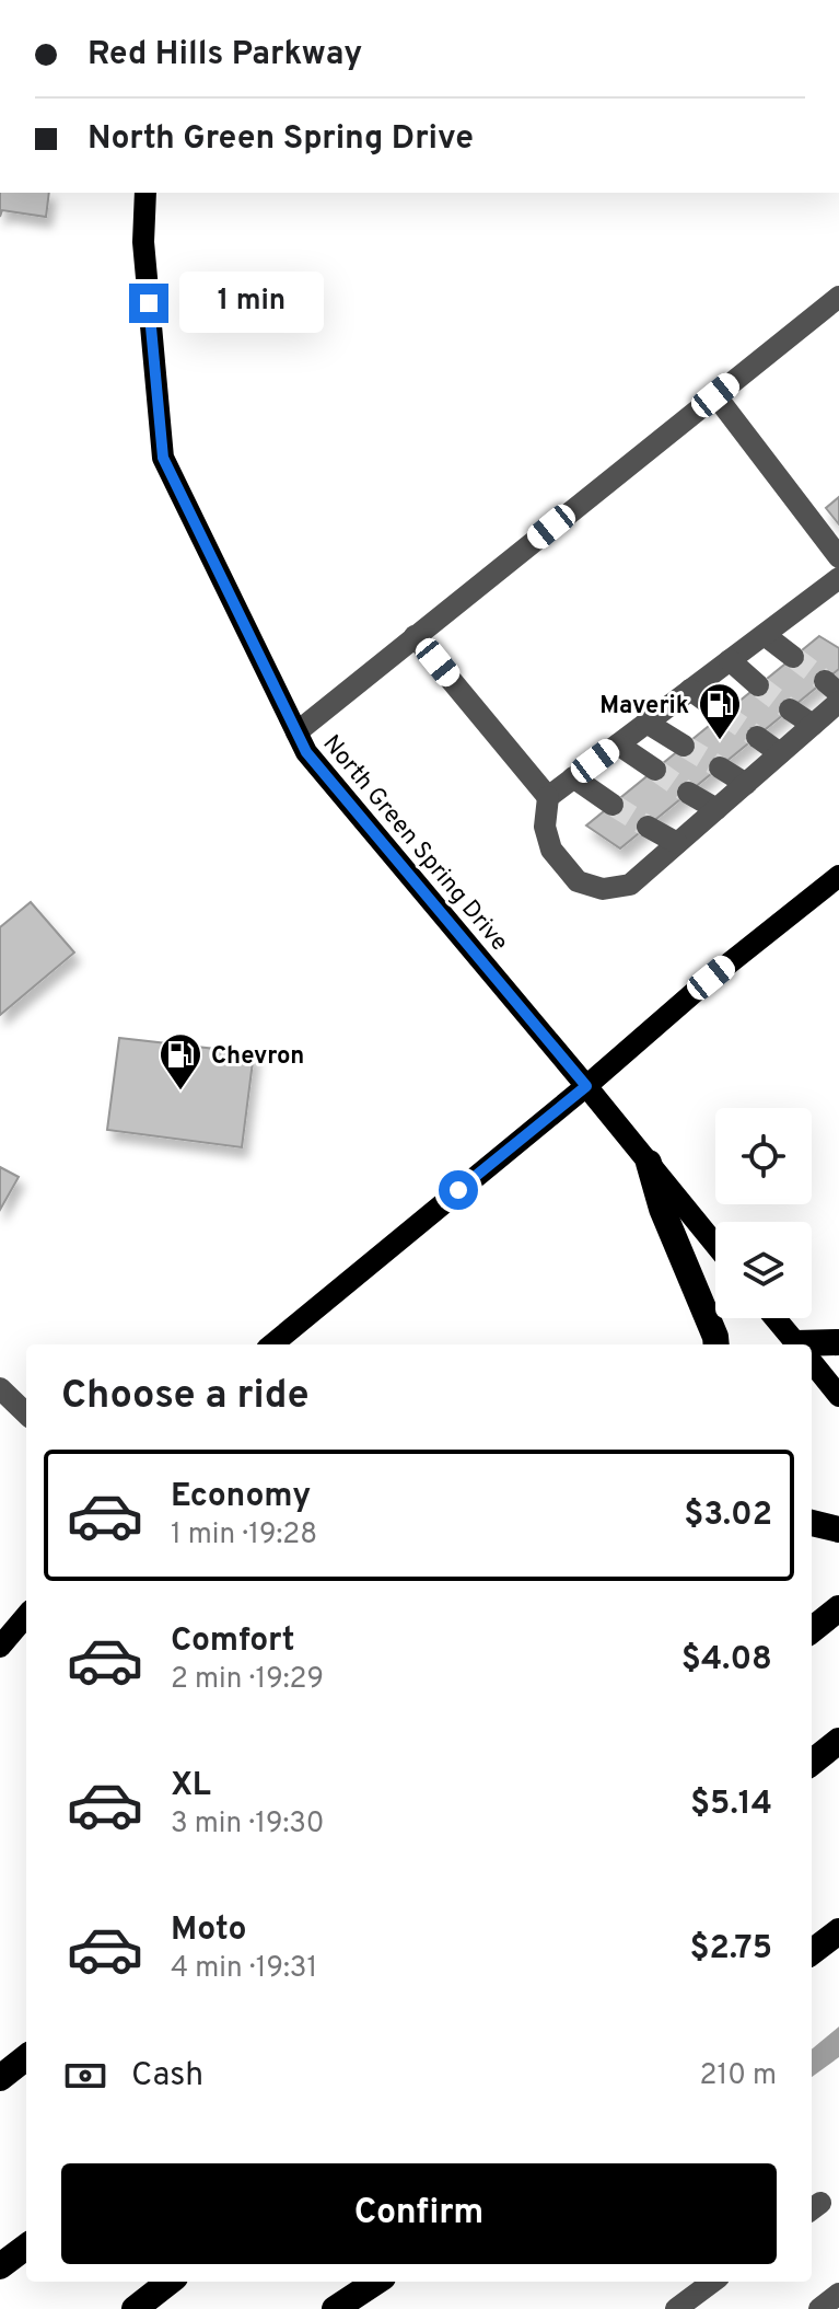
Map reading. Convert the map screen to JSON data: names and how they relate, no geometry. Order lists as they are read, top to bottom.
{
  "streets": {
    "main road": ["North Green Spring Drive"]
  },
  "places": {
    "fuel station": ["Maverik", "Chevron"]
  },
  "page": {
    "banner": ["Red Hills Parkway", "North Green Spring Drive"],
    "bubble": "1 min",
    "heading": "Choose a ride",
    "list": [
      {
        "name": "Economy",
        "note": "1 min · 19:28",
        "value": "$3.02"
      },
      {
        "name": "Comfort",
        "note": "2 min · 19:29",
        "value": "$4.08"
      },
      {
        "name": "XL",
        "note": "3 min · 19:30",
        "value": "$5.14"
      },
      {
        "name": "Moto",
        "note": "4 min · 19:31",
        "value": "$2.75"
      }
    ],
    "pay": ["Cash", "210 m"],
    "buttons": "Confirm"
  }
}
